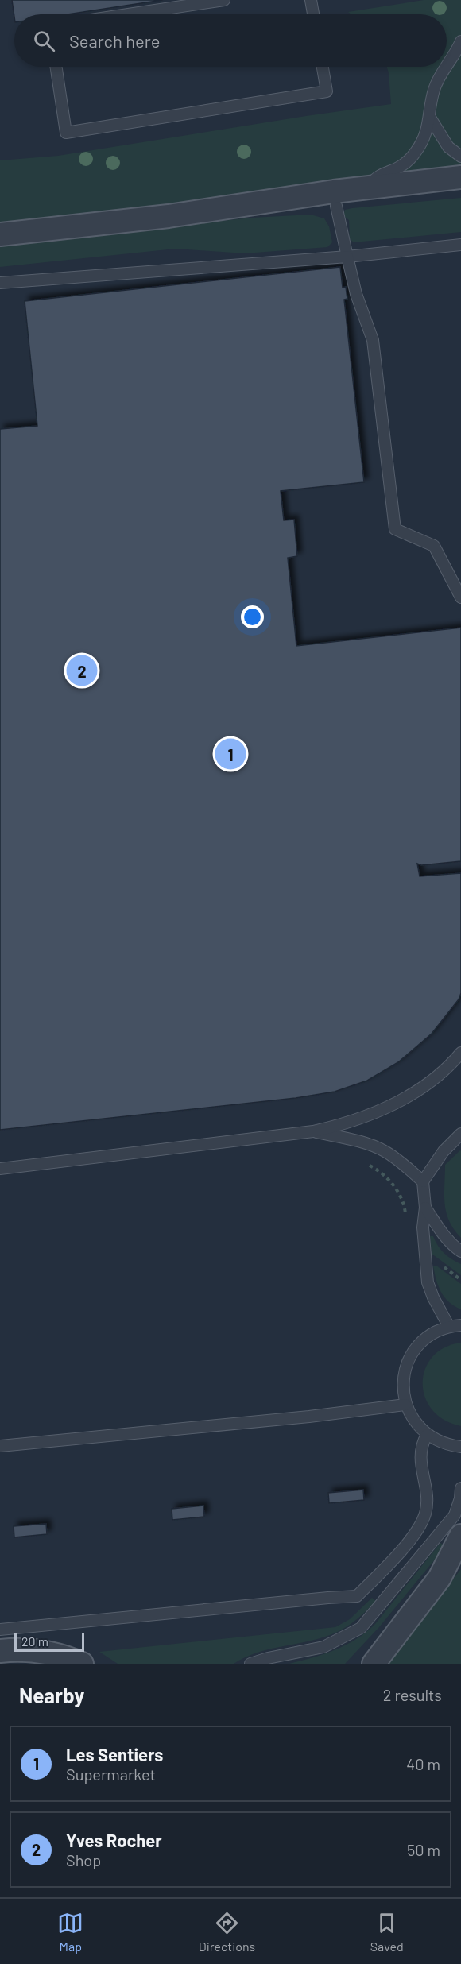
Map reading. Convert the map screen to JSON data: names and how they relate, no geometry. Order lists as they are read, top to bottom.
{
  "scale_bar": "20 m",
  "page": {
    "search": "Search here",
    "pins": ["2", "1"],
    "scale": "20 m",
    "heading": ["Nearby", "2 results"],
    "list": [
      {
        "mark": "1",
        "name": "Les Sentiers",
        "note": "Supermarket",
        "value": "40 m"
      },
      {
        "mark": "2",
        "name": "Yves Rocher",
        "note": "Shop",
        "value": "50 m"
      }
    ],
    "nav": ["Map", "Directions", "Saved"]
  }
}
